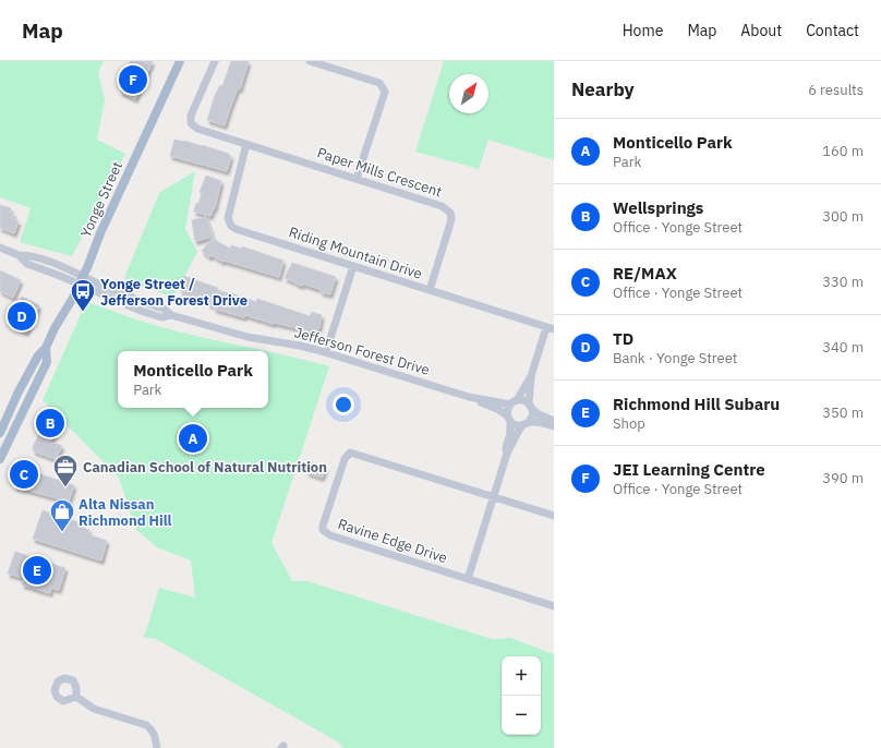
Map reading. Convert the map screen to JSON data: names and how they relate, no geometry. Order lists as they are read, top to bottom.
{
  "streets": {
    "main road": ["Yonge Street"],
    "street": [
      "Paper Mills Crescent",
      "Riding Mountain Drive",
      "Jefferson Forest Drive",
      "Ravine Edge Drive"
    ]
  },
  "crossings": [
    ["Paper Mills Crescent", "Riding Mountain Drive"],
    ["Yonge Street", "Jefferson Forest Drive"]
  ],
  "places": {
    "bus stop": ["Yonge Street / Jefferson Forest Drive"],
    "office": ["Canadian School of Natural Nutrition"],
    "shop": ["Alta Nissan Richmond Hill"]
  },
  "north": "top right",
  "page": {
    "header": "Map",
    "nav": [
      "Home",
      "Map",
      "About",
      "Contact"
    ],
    "heading": ["Nearby", "6 results"],
    "pins": [
      "F",
      "D",
      "B",
      "A",
      "C",
      "E"
    ],
    "list": [
      {
        "mark": "A",
        "name": "Monticello Park",
        "note": "Park",
        "value": "160 m"
      },
      {
        "mark": "B",
        "name": "Wellsprings",
        "note": "Office · Yonge Street",
        "value": "300 m"
      },
      {
        "mark": "C",
        "name": "RE/MAX",
        "note": "Office · Yonge Street",
        "value": "330 m"
      },
      {
        "mark": "D",
        "name": "TD",
        "note": "Bank · Yonge Street",
        "value": "340 m"
      },
      {
        "mark": "E",
        "name": "Richmond Hill Subaru",
        "note": "Shop",
        "value": "350 m"
      },
      {
        "mark": "F",
        "name": "JEI Learning Centre",
        "note": "Office · Yonge Street",
        "value": "390 m"
      }
    ],
    "popup": ["Monticello Park", "Park"],
    "map_buttons": ["+", "−"]
  }
}
